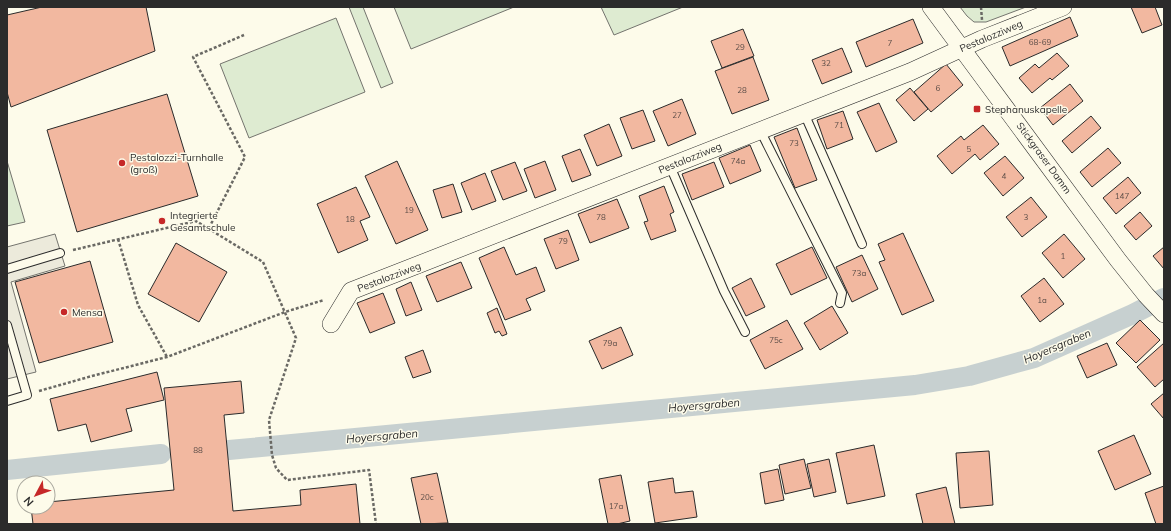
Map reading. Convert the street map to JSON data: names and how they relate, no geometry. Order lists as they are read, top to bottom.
{
  "streets": {
    "street": ["Pestalozziweg", "Stickgraser Damm"]
  },
  "crossings": [
    ["Pestalozziweg", "Stickgraser Damm"]
  ],
  "water": ["Hoyersgraben"],
  "places": {
    "transit": ["Stephanuskapelle"],
    "other": ["Pestalozzi-Turnhalle (groß)", "Integrierte Gesamtschule", "Mensa"]
  },
  "house_numbers": [
    "68-69",
    "7",
    "29",
    "32",
    "6",
    "28",
    "27",
    "71",
    "73",
    "5",
    "74a",
    "4",
    "147",
    "19",
    "78",
    "3",
    "18",
    "79",
    "1",
    "73a",
    "1a",
    "75c",
    "79a",
    "88",
    "20c",
    "17a"
  ],
  "north": "bottom left"
}
